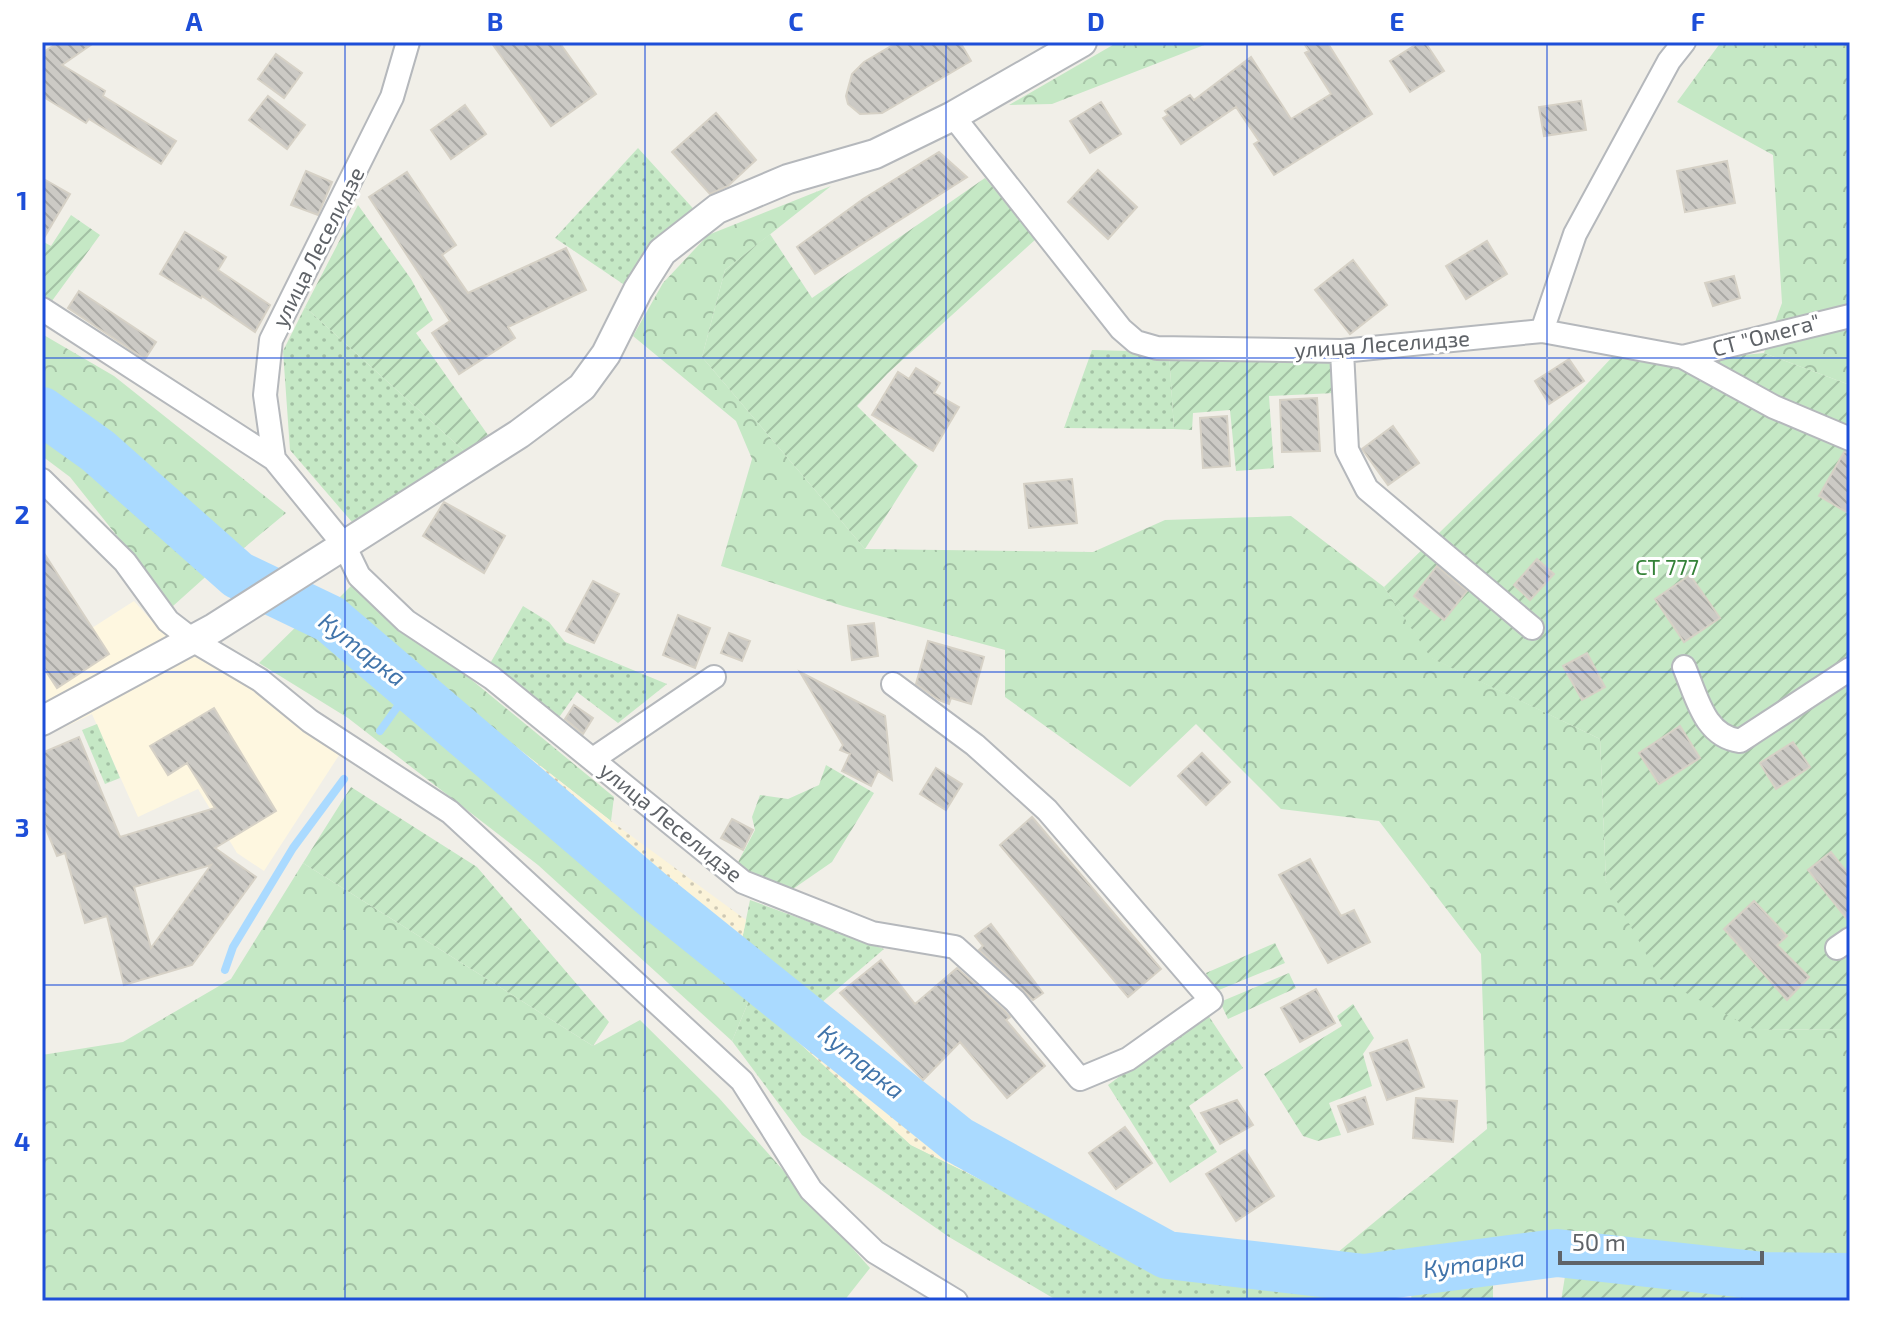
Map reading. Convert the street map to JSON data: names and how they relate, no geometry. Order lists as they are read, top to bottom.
{
  "streets": {
    "street": ["улица Леселидзе", "СТ \"Омега\""]
  },
  "crossings": [
    ["улица Леселидзе", "СТ \"Омега\""]
  ],
  "water": ["Кутарка"],
  "parks": ["СТ 777"],
  "scale_bar": "50 m",
  "grid": {
    "columns": [
      "A",
      "B",
      "C",
      "D",
      "E",
      "F"
    ],
    "rows": [
      "1",
      "2",
      "3",
      "4"
    ]
  }
}
